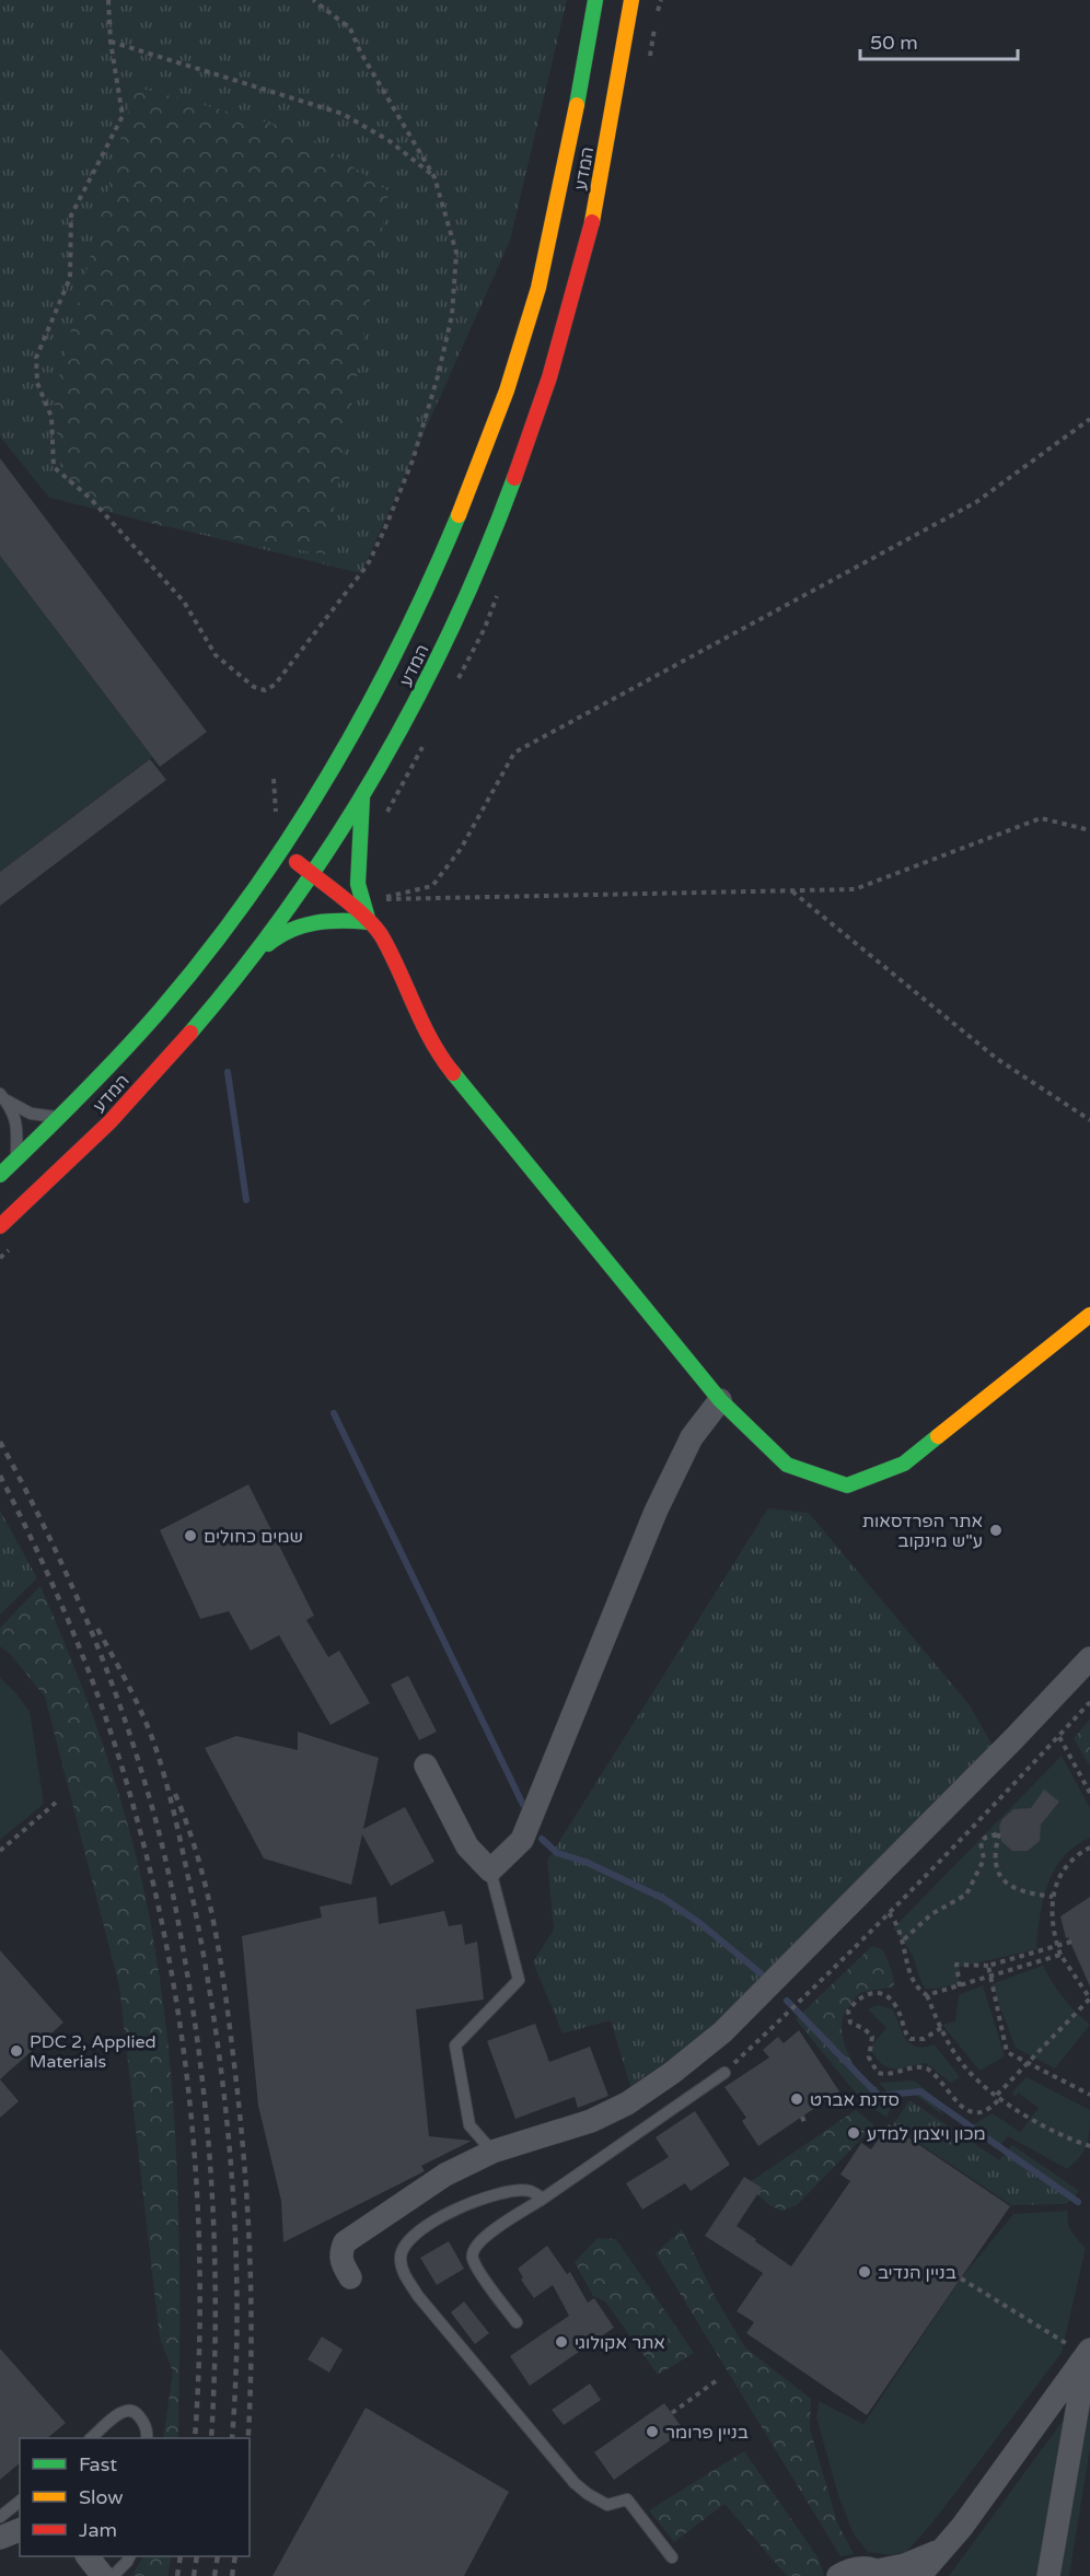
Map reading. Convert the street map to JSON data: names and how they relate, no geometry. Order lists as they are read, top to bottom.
{
  "streets": {
    "main road": ["המדע"]
  },
  "places": [
    "אתר הפרדסאות ע\"ש מינקוב",
    "שמים כחולים",
    "PDC 2, Applied Materials",
    "סדנת אברט",
    "מכון ויצמן למדע",
    "בניין הנדיב",
    "אתר אקולוגי",
    "בניין פרומר"
  ],
  "legend": ["Fast", "Slow", "Jam"],
  "scale_bar": "50 m"
}
